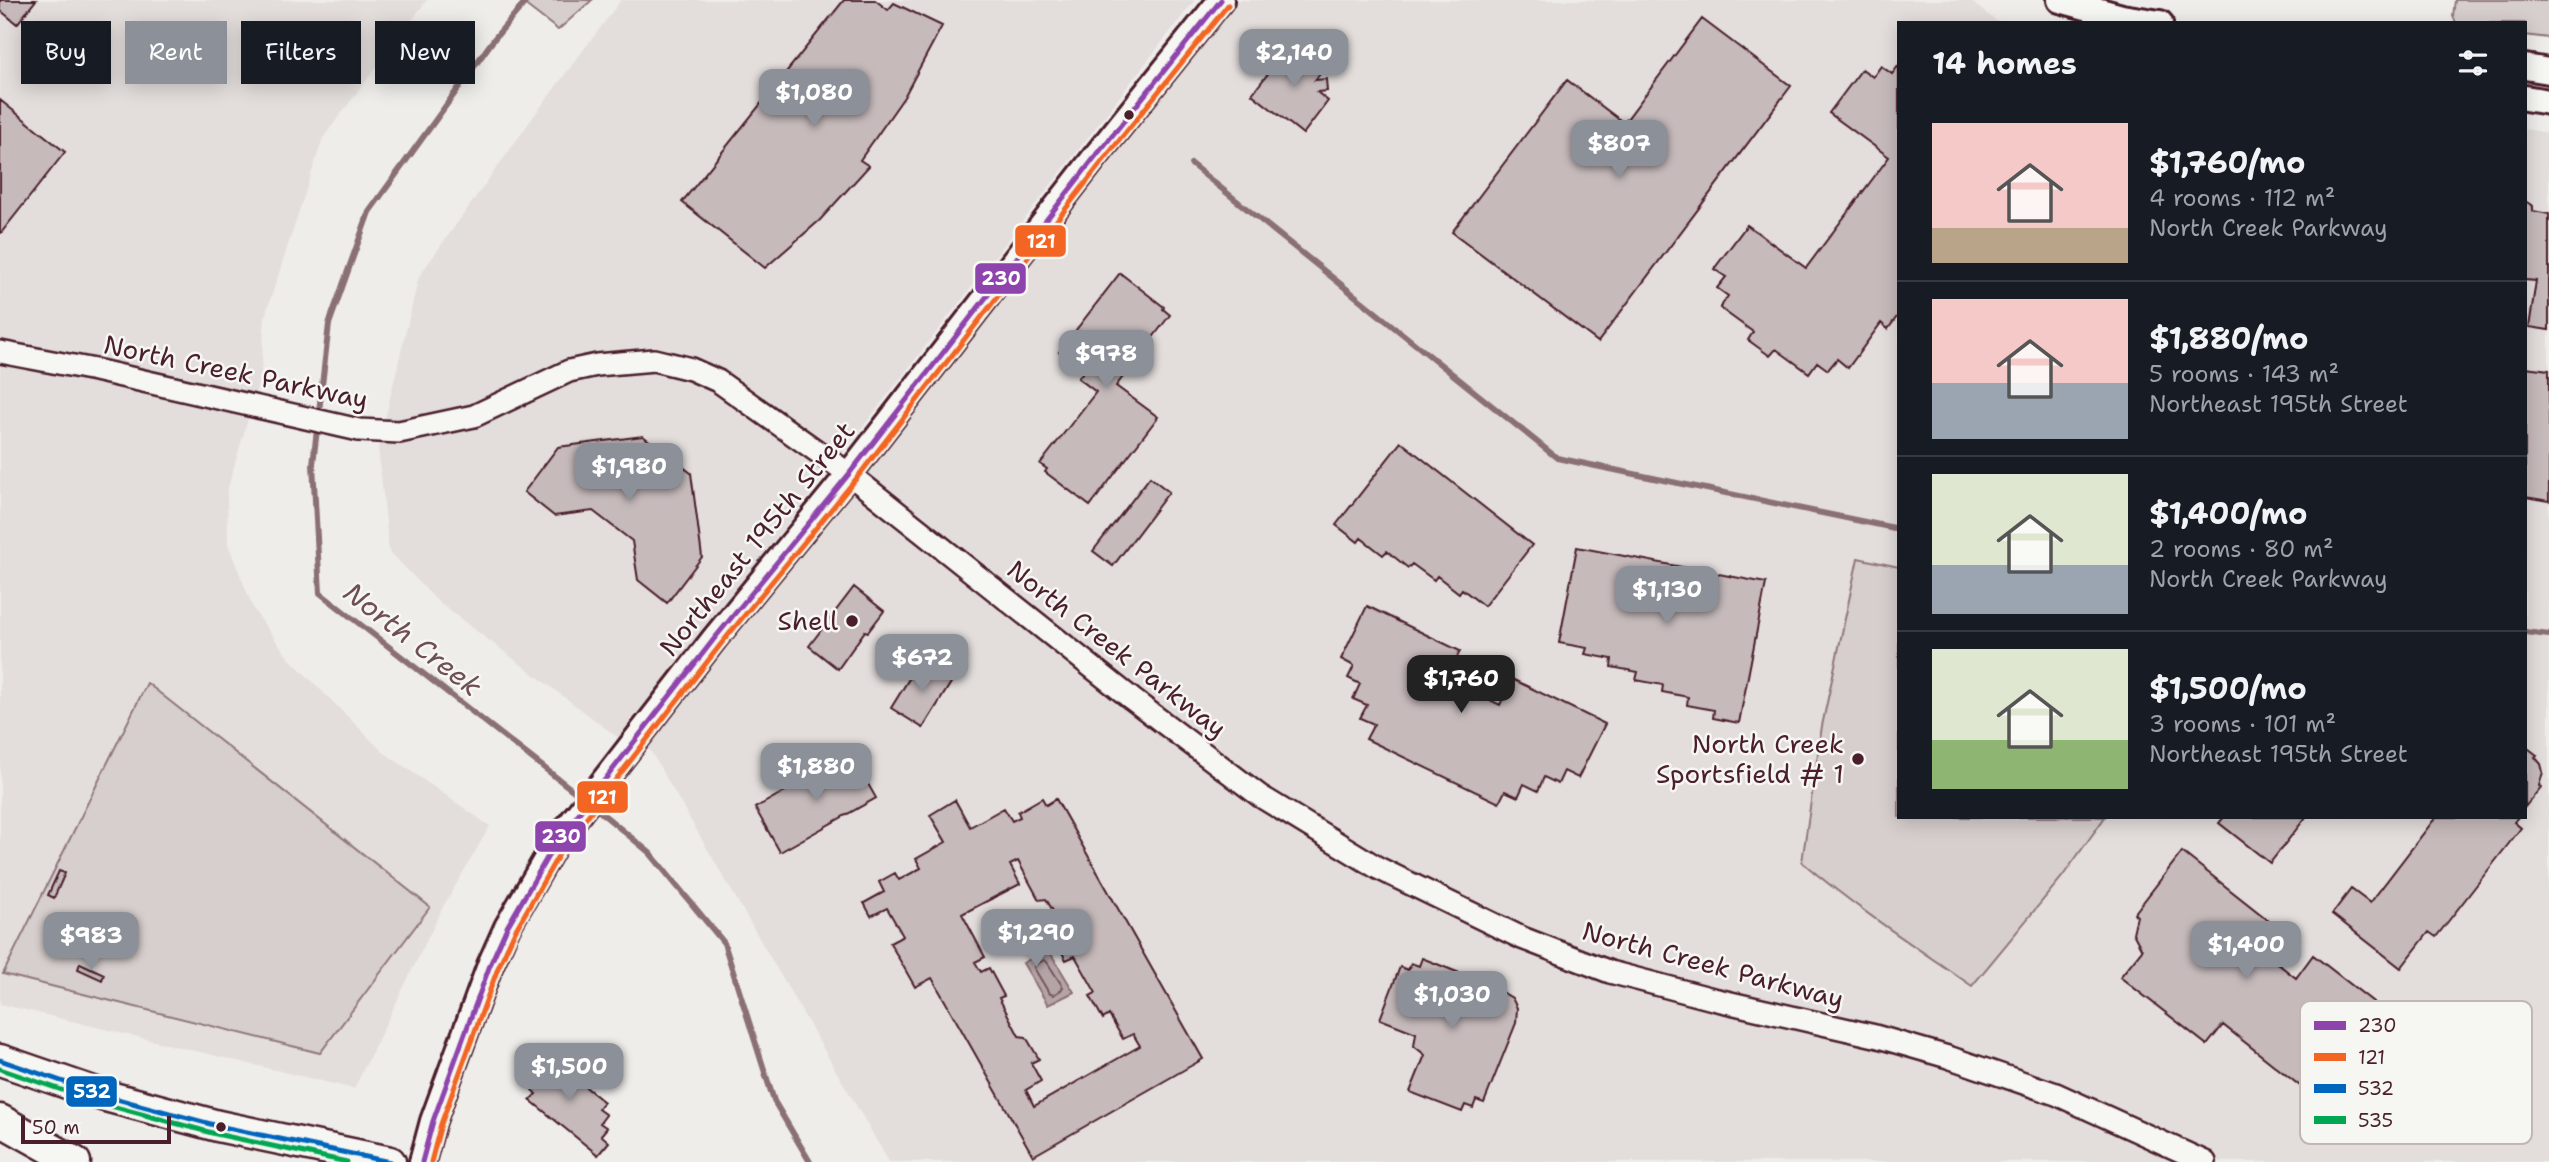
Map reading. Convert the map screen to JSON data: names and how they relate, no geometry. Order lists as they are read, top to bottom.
{
  "streets": {
    "main road": ["Northeast 195th Street"],
    "street": ["North Creek Parkway"]
  },
  "crossings": [
    ["North Creek Parkway", "Northeast 195th Street"]
  ],
  "water": ["North Creek"],
  "places": ["Shell", "North Creek Sportsfield # 1"],
  "lines": [
    "transit line 230",
    "transit line 121",
    "transit line 532",
    "transit line 535"
  ],
  "legend": [
    "230",
    "121",
    "532",
    "535"
  ],
  "scale_bar": "50 m",
  "page": {
    "chip": [
      "Buy",
      "Rent",
      "Filters",
      "New"
    ],
    "heading": "14 homes",
    "price": [
      "$2,140",
      "$1,080",
      "$807",
      "$978",
      "$1,980",
      "$1,130",
      "$672",
      "$1,760",
      "$1,880",
      "$1,290",
      "$983",
      "$1,400",
      "$1,030",
      "$1,500"
    ],
    "list": [
      {
        "name": "$1,760/mo",
        "note": "4 rooms · 112 m² · North Creek Parkway"
      },
      {
        "name": "$1,880/mo",
        "note": "5 rooms · 143 m² · Northeast 195th Street"
      },
      {
        "name": "$1,400/mo",
        "note": "2 rooms · 80 m² · North Creek Parkway"
      },
      {
        "name": "$1,500/mo",
        "note": "3 rooms · 101 m² · Northeast 195th Street"
      }
    ],
    "scale": "50 m"
  }
}
